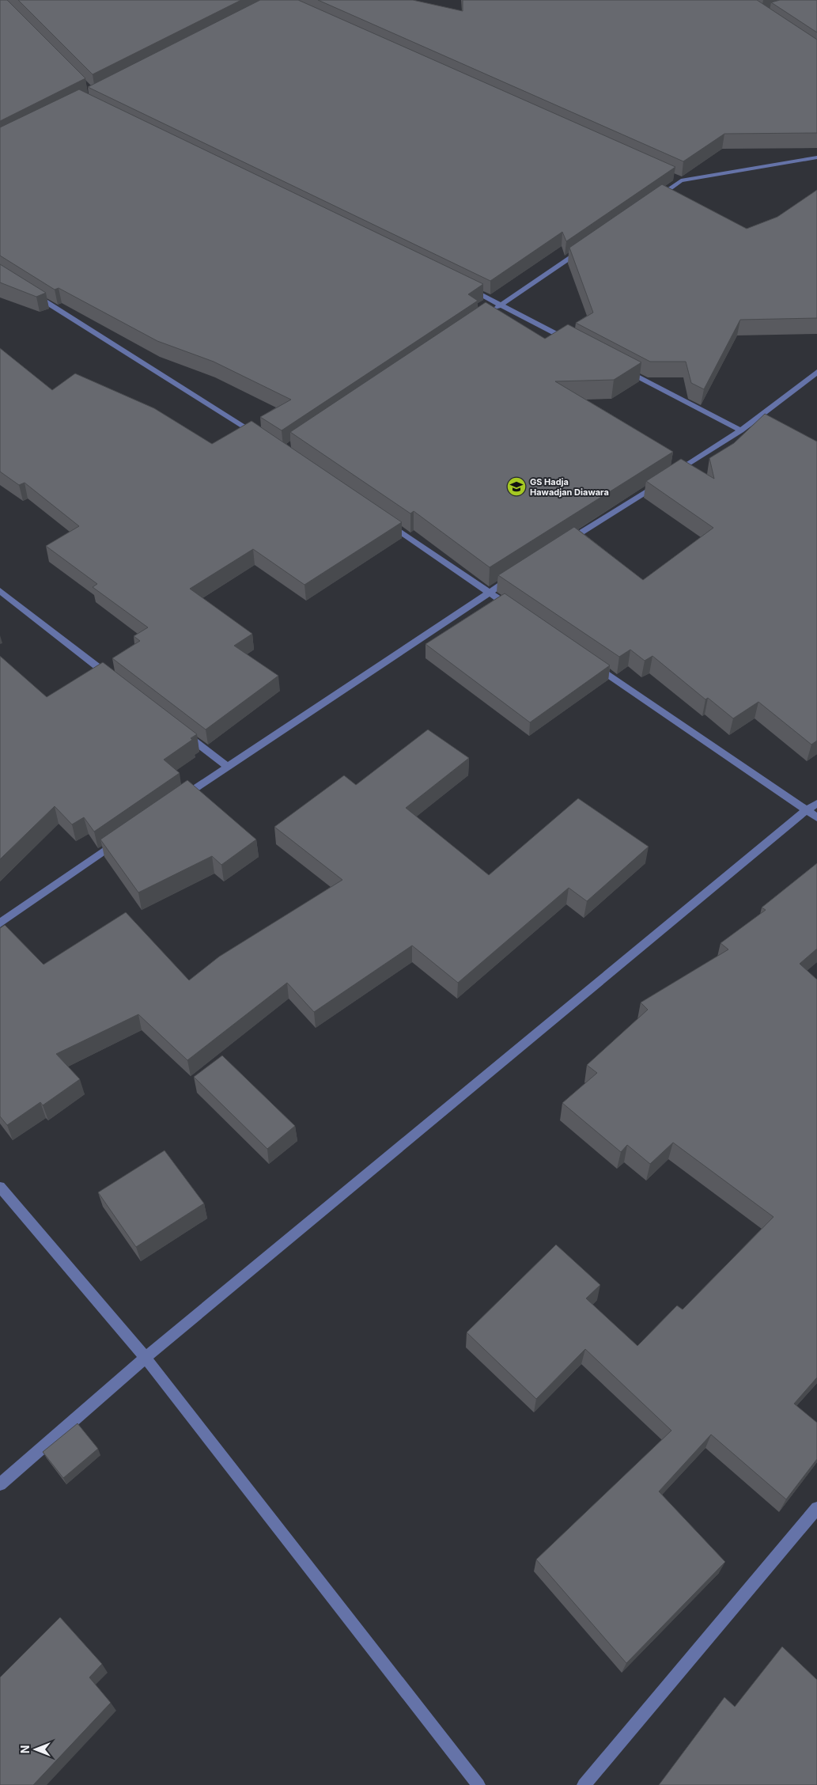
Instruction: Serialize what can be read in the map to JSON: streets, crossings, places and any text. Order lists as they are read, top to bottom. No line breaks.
{"places":{"school or university":["GS Hadja Hawadjan Diawara"]},"north":"left"}
